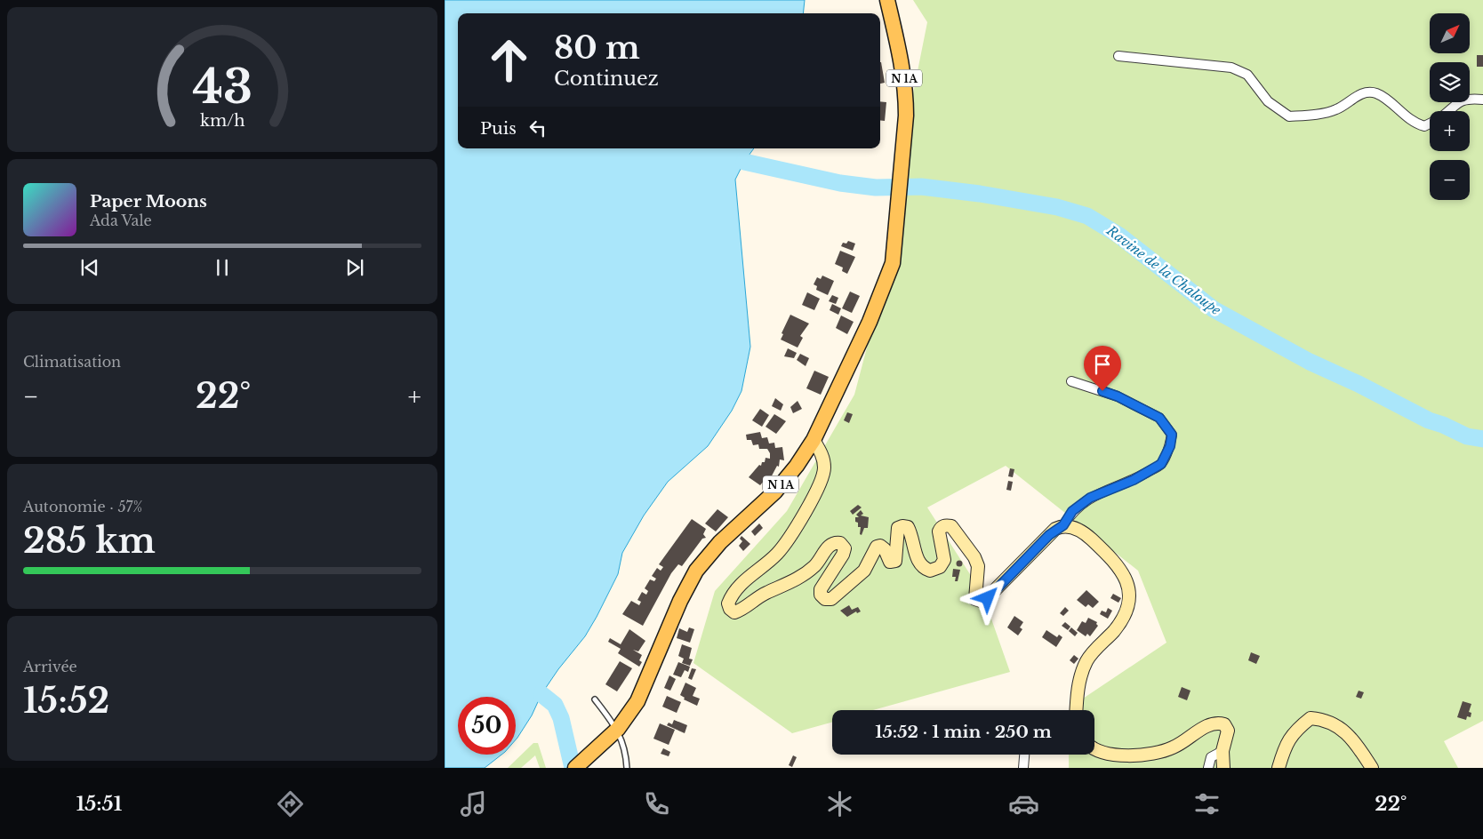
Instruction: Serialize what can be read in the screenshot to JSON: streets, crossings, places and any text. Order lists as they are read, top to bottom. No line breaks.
{"streets":{"main road":["N 1A"]},"water":["Ravine de la Chaloupe"],"north":"top right","page":{"map_buttons":["+","−"],"turn":["80 m","Continuez"],"then":"Puis","song":["Paper Moons","Ada Vale"],"tile":["Climatisation",["Autonomie · 57%","285 km"],["Arrivée","15:52"]],"heat":["−","22°","+"],"limit":"50","trip":"15:52 · 1 min · 250 m","tabs":["15:51","22°"],"gauge":["43","km/h"]}}
